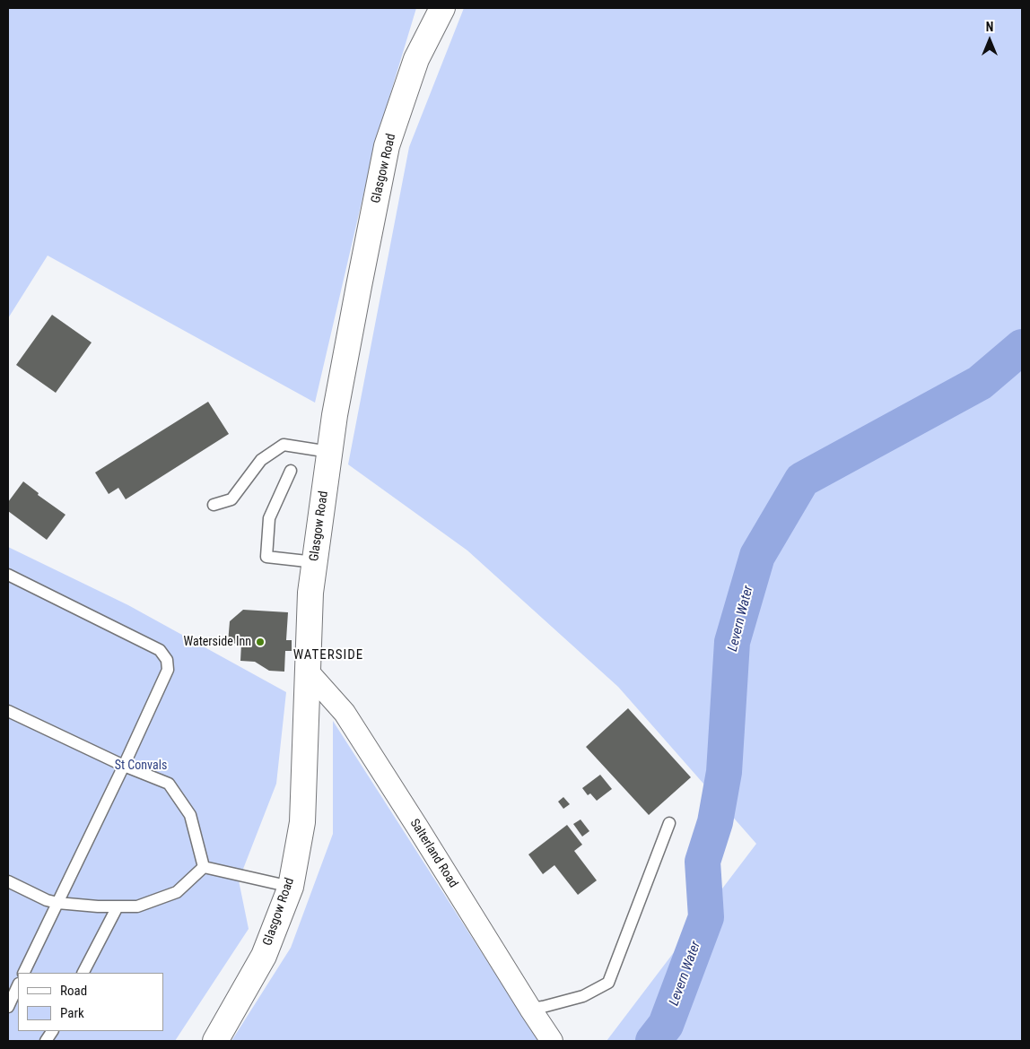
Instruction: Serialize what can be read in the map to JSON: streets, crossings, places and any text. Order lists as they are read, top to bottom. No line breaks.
{"streets":{"main road":["Glasgow Road"],"street":["Salterland Road"]},"crossings":[["Glasgow Road","Salterland Road"]],"districts":["WATERSIDE"],"water":["Levern Water"],"parks":["St Convals"],"places":["Waterside Inn"],"legend":["Road","Park"],"north":"top"}
